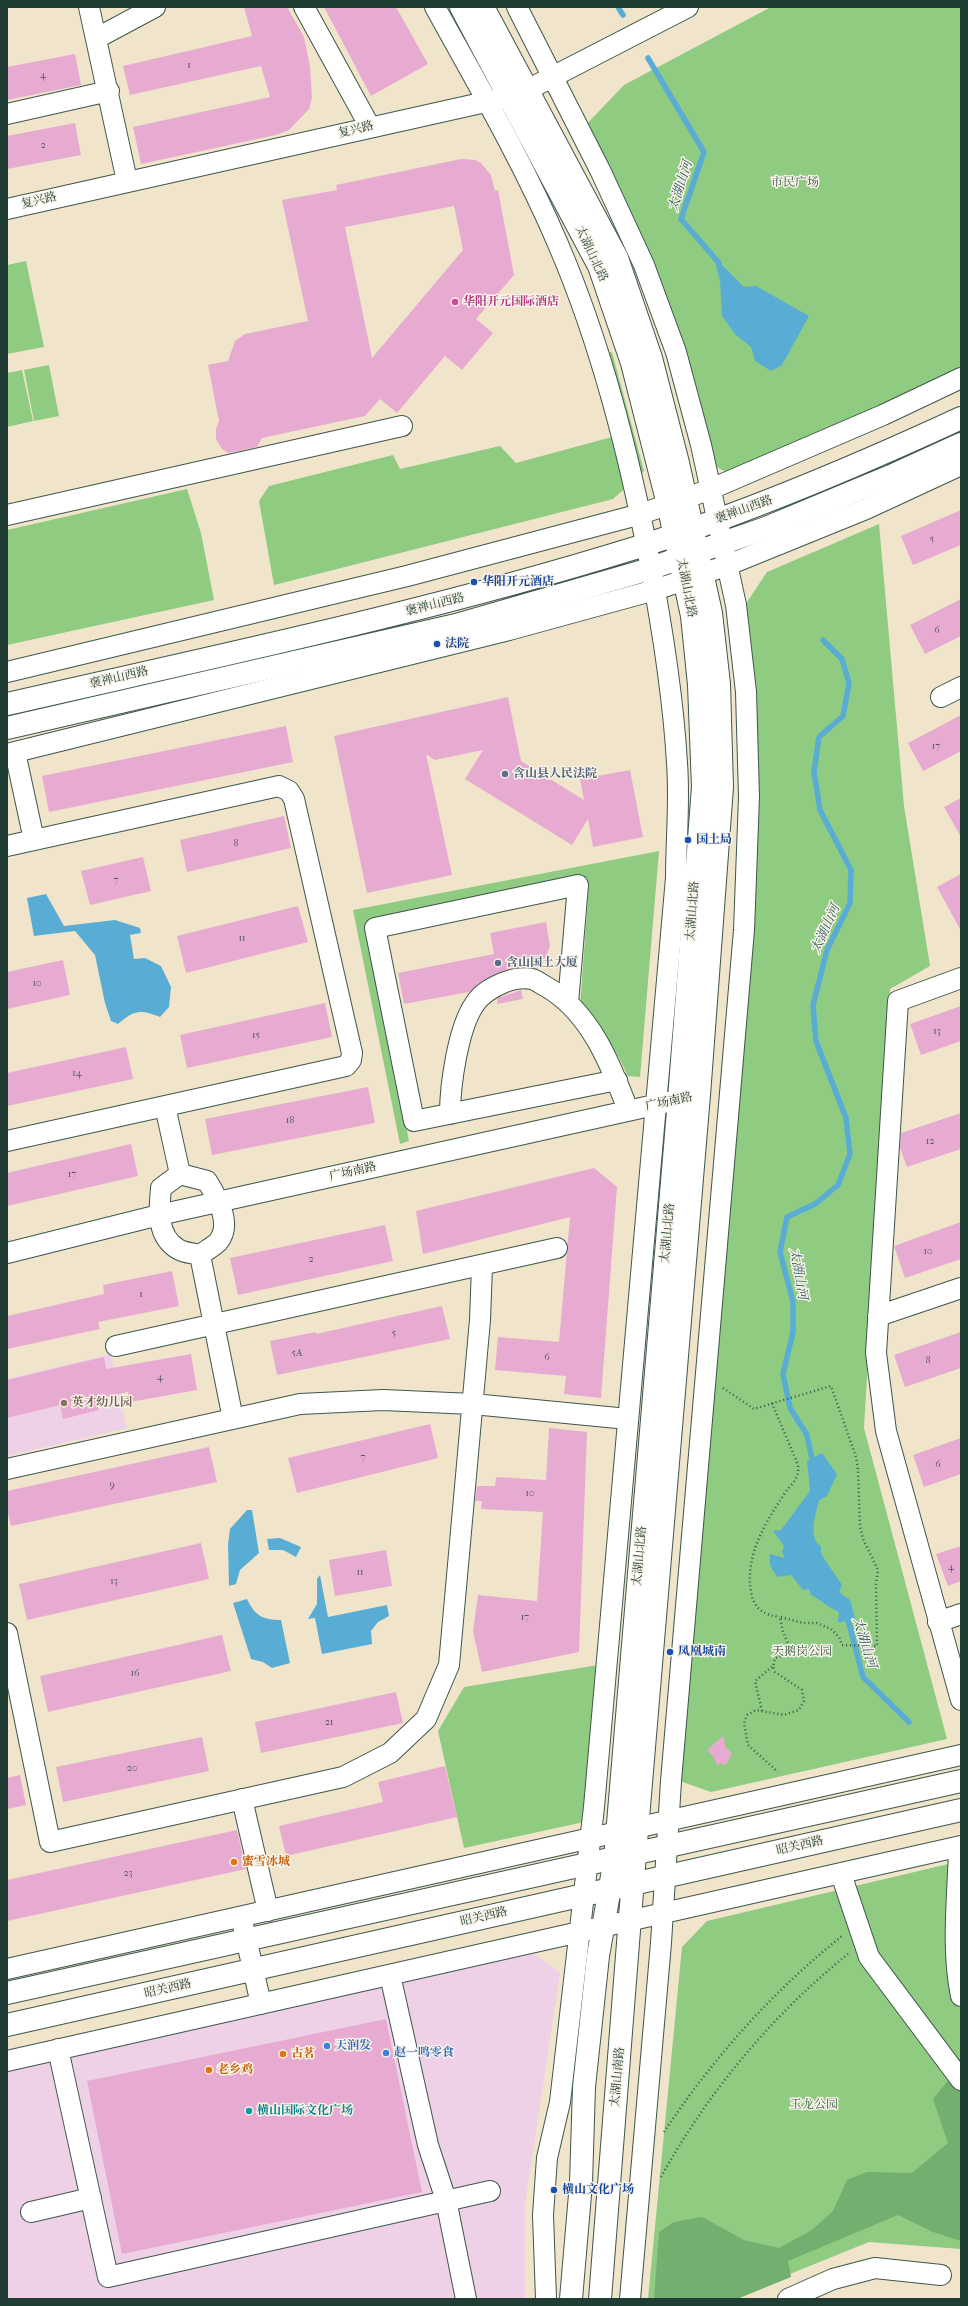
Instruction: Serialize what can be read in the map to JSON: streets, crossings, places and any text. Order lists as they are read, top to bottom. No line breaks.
{"streets":{"main road":["太湖山北路","褒禅山西路","昭关西路","太湖山南路"],"street":["复兴路","广场南路"]},"crossings":[["复兴路","太湖山北路"],["太湖山北路","褒禅山西路"],["太湖山北路","广场南路"],["太湖山北路","太湖山南路"],["昭关西路","太湖山南路"]],"water":["太湖山河"],"parks":["市民广场","天鹅岗公园","玉龙公园"],"places":["华阳开元国际酒店","华阳开元酒店","法院","含山县人民法院","国土局","含山国土大厦","英才幼儿园","凤凰城南","蜜雪冰城","天润发","赵一鸣零食","古茗","老乡鸡","横山国际文化广场","横山文化广场"],"house_numbers":["1","4","2","5","6","17","8","7","11","10","13","15","14","18","12","17","10","2","1","5","5A","6","8","4","7","6","9","10","4","11","13","17","16","21","20","23"]}
